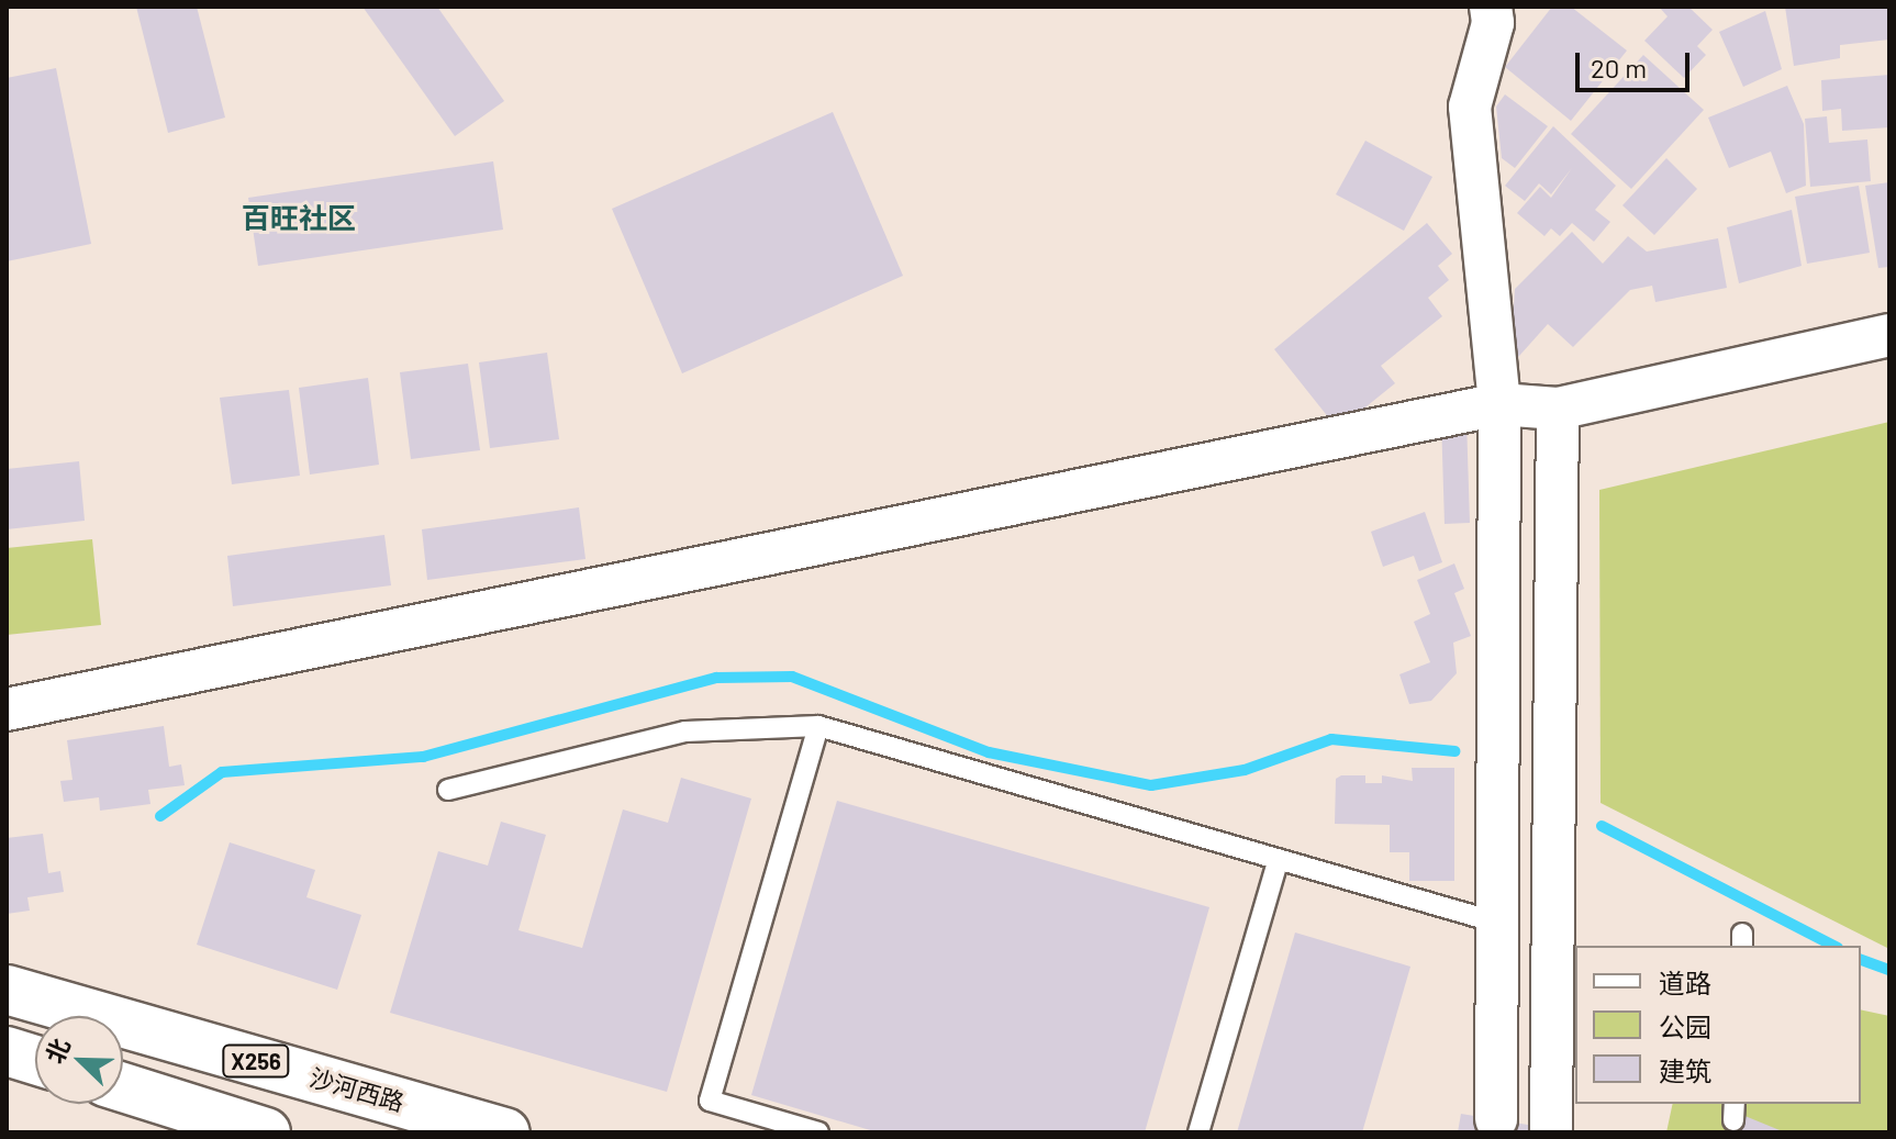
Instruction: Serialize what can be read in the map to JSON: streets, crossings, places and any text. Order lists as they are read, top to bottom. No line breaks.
{"streets":{"main road":["X256","沙河西路"]},"districts":["百旺社区"],"legend":["道路","公园","建筑"],"scale_bar":"20 m","north":"top left"}
